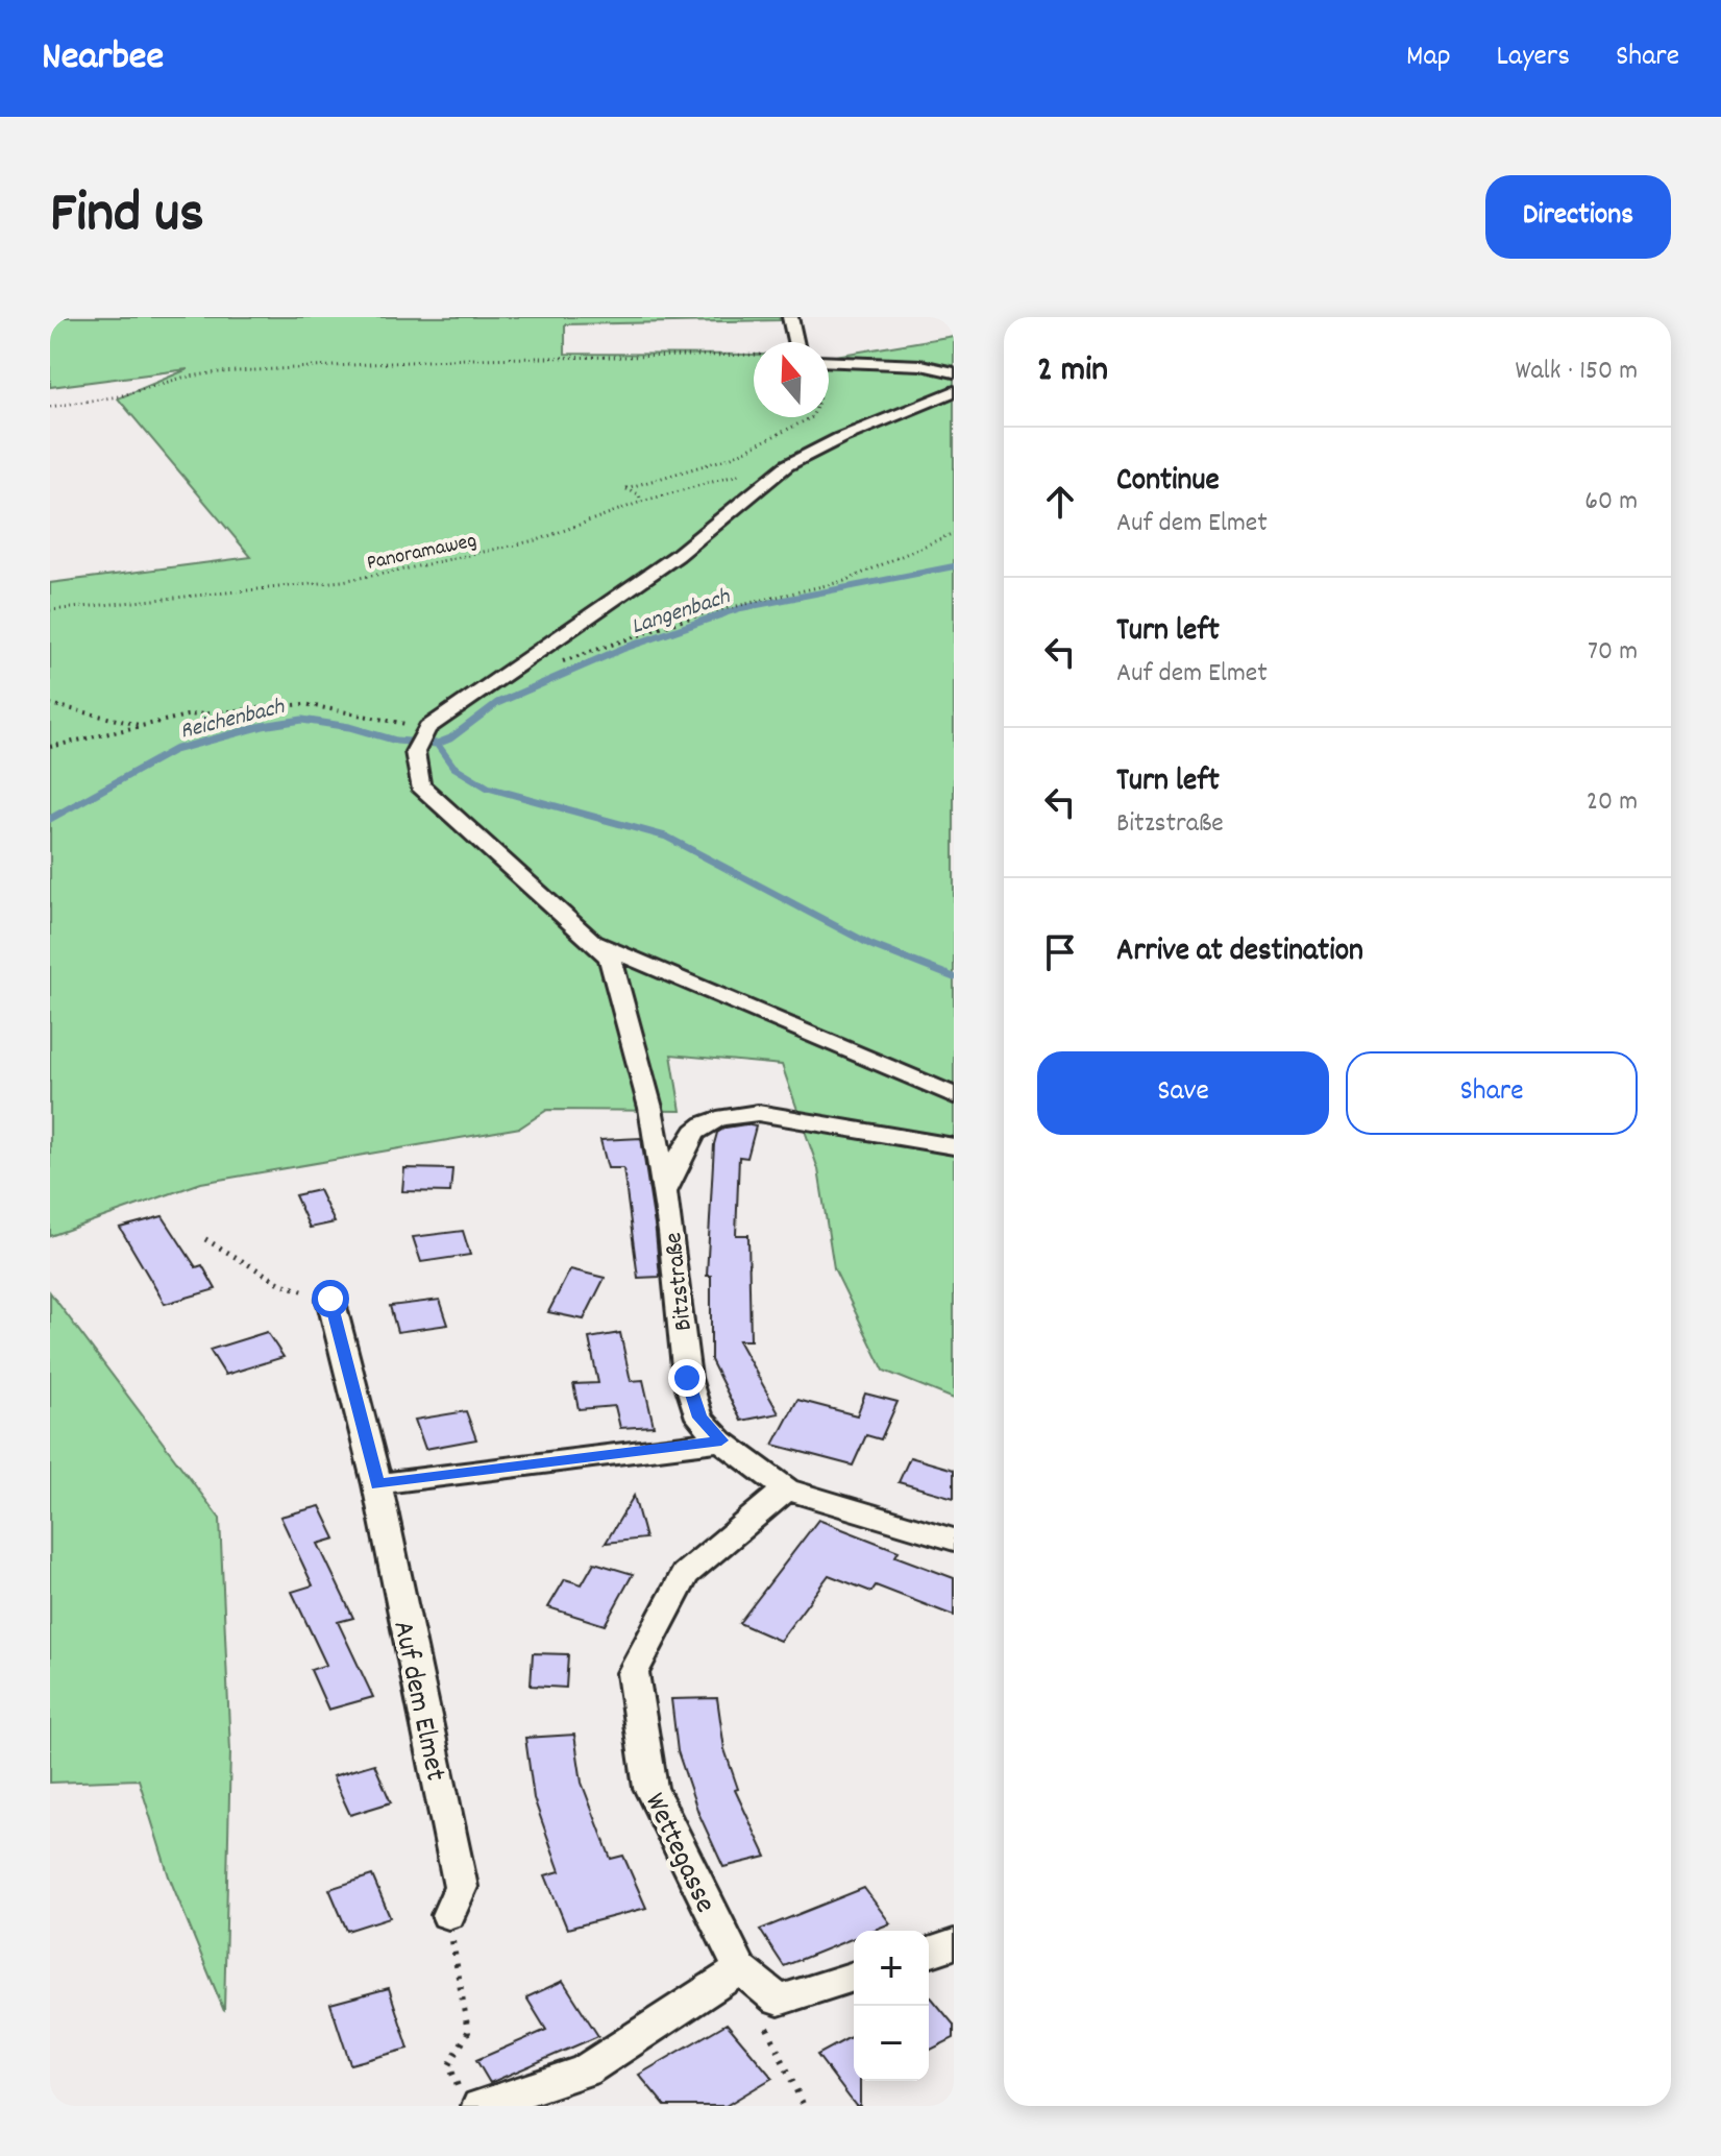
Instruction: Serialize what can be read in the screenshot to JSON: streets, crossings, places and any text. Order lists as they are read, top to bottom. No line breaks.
{"streets":{"street":["Bitzstraße","Auf dem Elmet","Wettegasse"],"path":["Panoramaweg"]},"crossings":[["Bitzstraße","Wettegasse"]],"water":["Langenbach","Reichenbach"],"north":"top","page":{"header":"Nearbee","nav":["Map","Layers","Share"],"title":"Find us","buttons":["Directions",["Save","Share"]],"heading":["2 min","Walk · 150 m"],"list":[["Continue","Auf dem Elmet","60 m"],["Turn left","Auf dem Elmet","70 m"],["Turn left","Bitzstraße","20 m"],"Arrive at destination"],"map_buttons":["+","−"]}}
